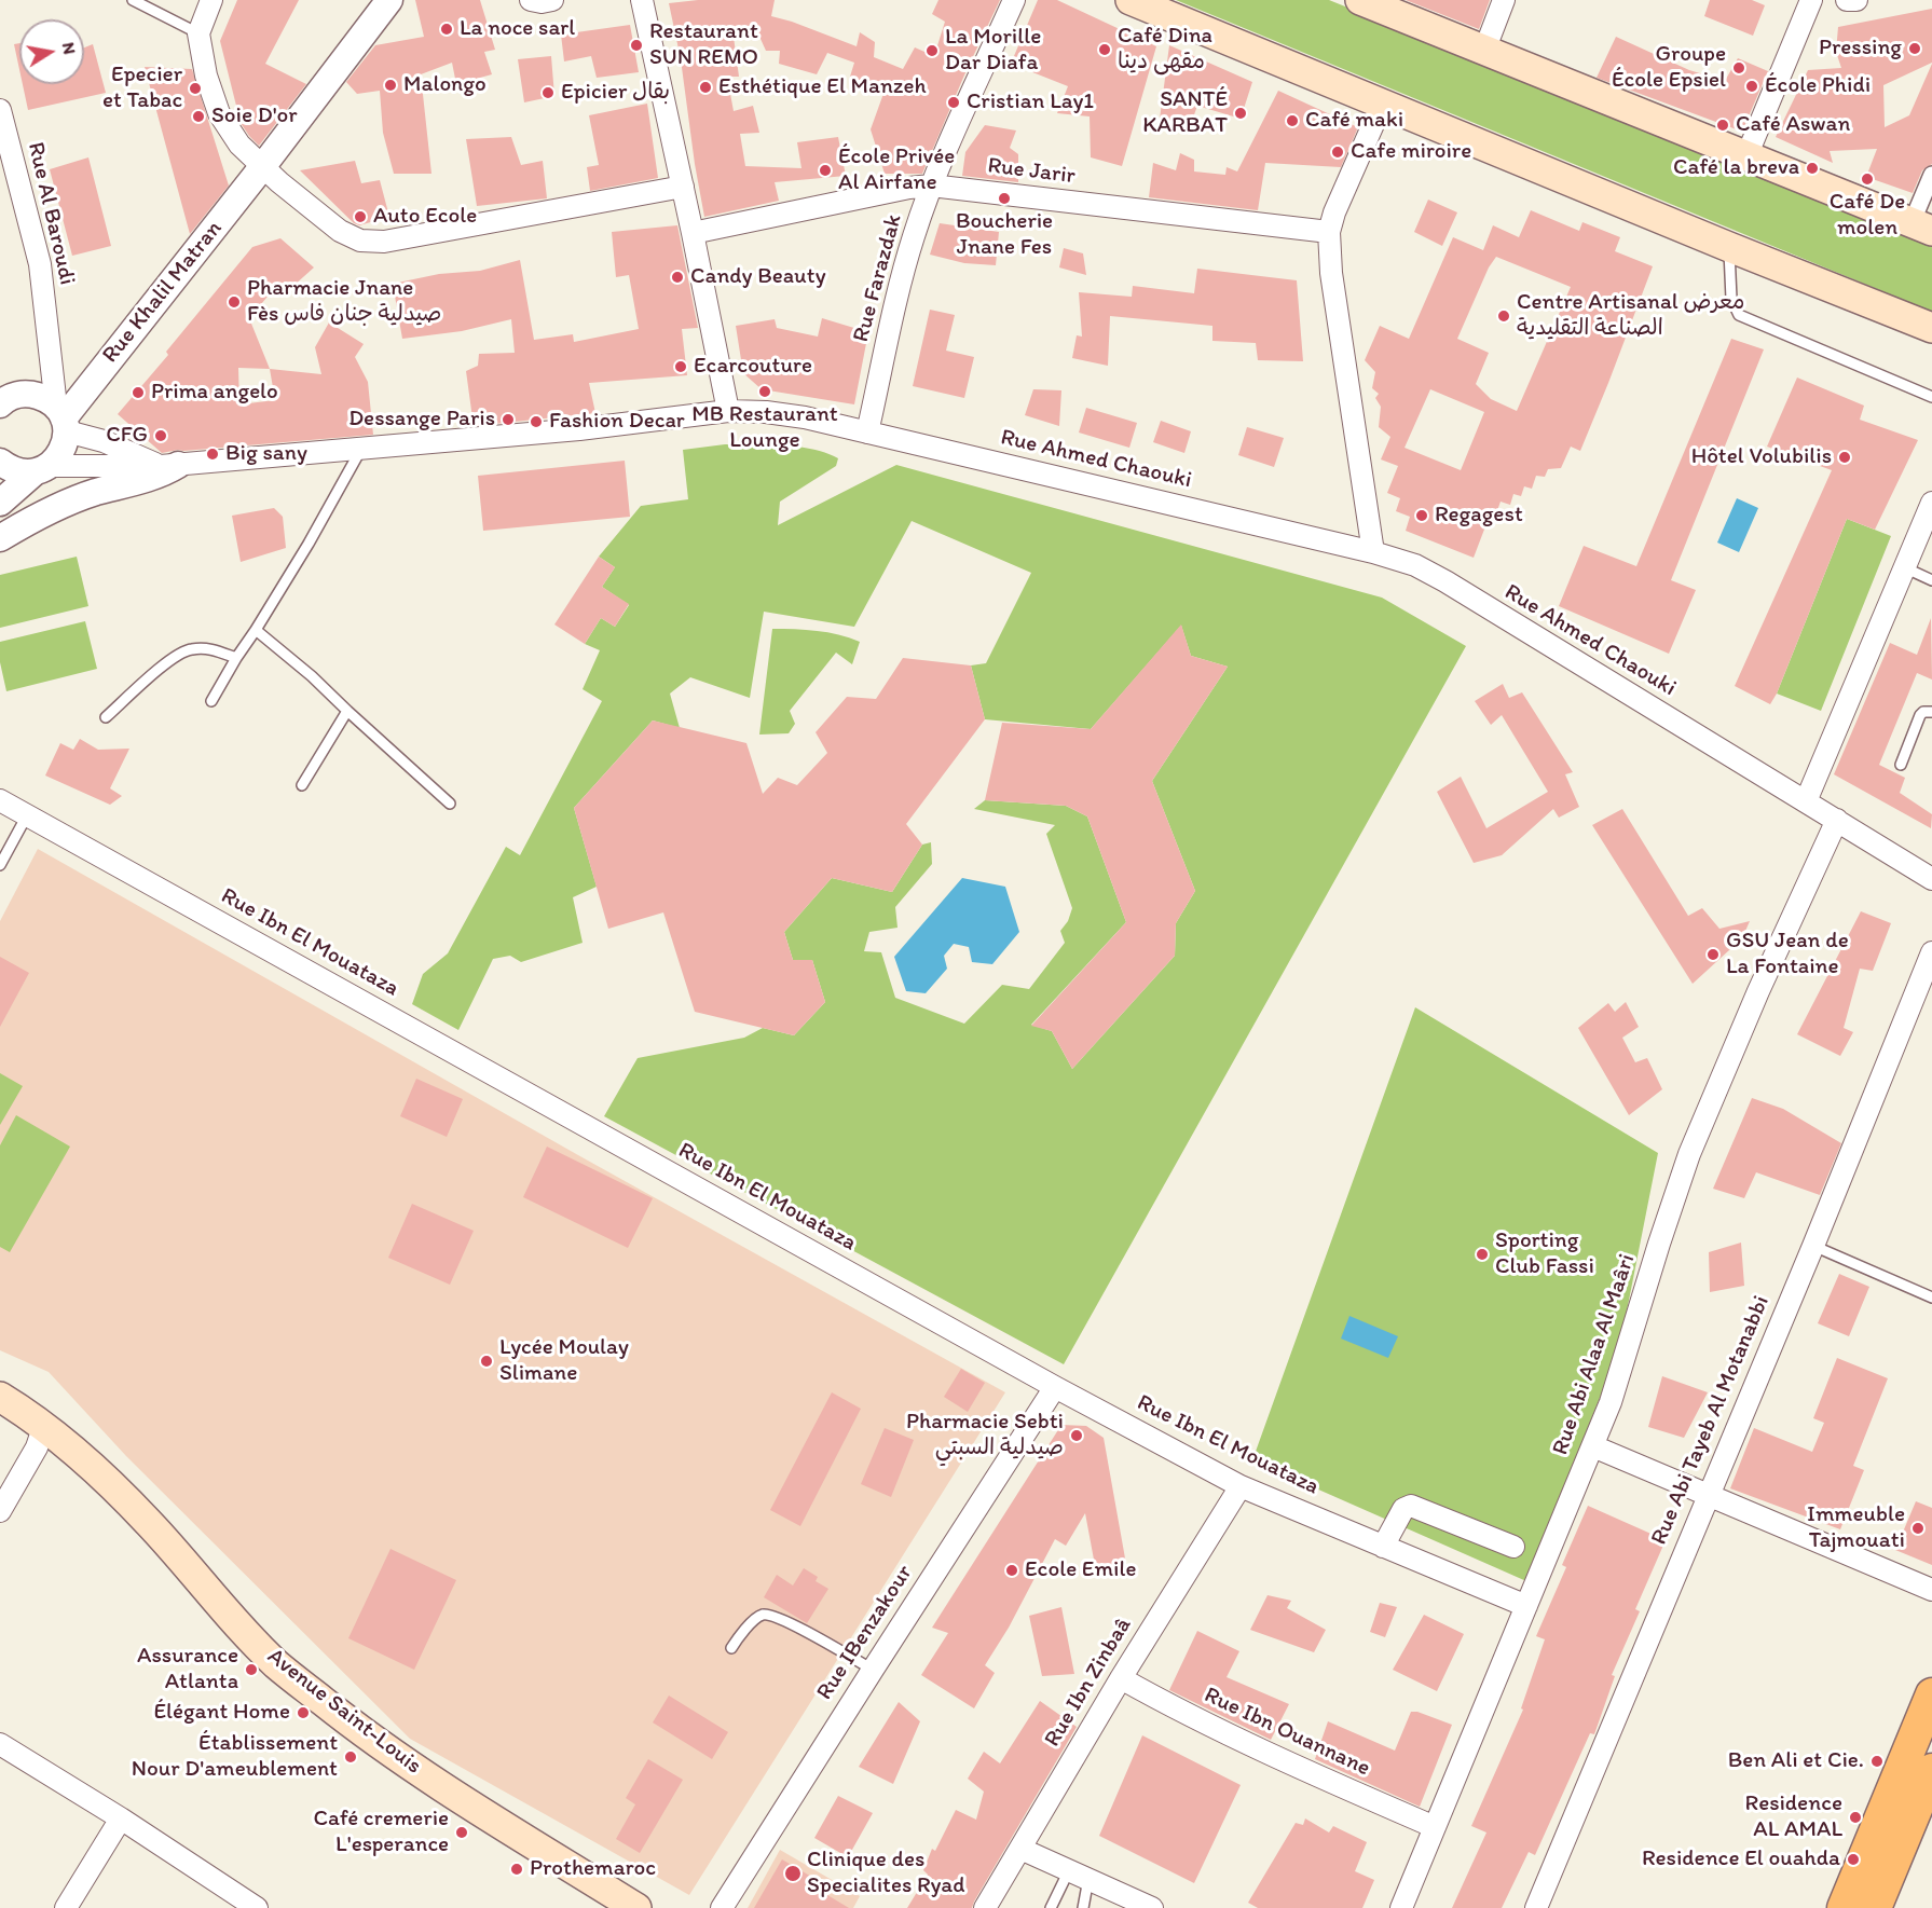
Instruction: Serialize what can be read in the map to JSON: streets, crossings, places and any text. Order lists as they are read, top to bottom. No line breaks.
{"streets":{"main road":["Avenue Saint-Louis"],"street":["Rue Jarir","Rue Al Baroudi","Rue Farazdak","Rue Khalil Matran","Rue Ahmed Chaouki","Rue Ibn El Mouataza","Rue Abi Alaa Al Maâri","Rue Abi Tayeb Al Motanabbi","Rue IBenzakour","Rue Ibn Zinbaâ","Rue Ibn Ouannane"]},"crossings":[["Rue Jarir","Rue Farazdak"],["Rue Al Baroudi","Rue Khalil Matran"],["Rue Al Baroudi","Rue Ahmed Chaouki"],["Rue Farazdak","Rue Ahmed Chaouki"],["Rue Khalil Matran","Rue Ahmed Chaouki"],["Rue Ahmed Chaouki","Rue Abi Alaa Al Maâri"],["Rue Ibn El Mouataza","Rue Abi Alaa Al Maâri"],["Rue Ibn El Mouataza","Rue IBenzakour"],["Rue Ibn El Mouataza","Rue Ibn Zinbaâ"],["Rue Abi Alaa Al Maâri","Rue Ibn Ouannane"],["Rue Ibn Zinbaâ","Rue Ibn Ouannane"]],"places":["La noce sarl","Restaurant SUN REMO","Pressing","Café Dina مقهى دينا","La Morille Dar Diafa","Groupe École Epsiel","Malongo","École Phidi","Esthétique El Manzeh","Epecier et Tabac","Epicier بقال","Cristian Lay1","SANTÉ KARBAT","Soie D'or","Café maki","Café Aswan","Cafe miroire","Café la breva","École Privée Al Airfane","Café De molen","Boucherie Jnane Fes","Auto Ecole","Candy Beauty","Pharmacie Jnane Fès صيدلية جنان فاس","Centre Artisanal معرض الصناعة التقليدية","Ecarcouture","MB Restaurant Lounge","Prima angelo","Dessange Paris","Fashion Decar","CFG","Big sany","Hôtel Volubilis","Regagest","GSU Jean de La Fontaine","Sporting Club Fassi","Lycée Moulay Slimane","Pharmacie Sebti صيدلية السبتي","Immeuble Tajmouati","Ecole Emile","Assurance Atlanta","Élégant Home","Établissement Nour D'ameublement","Ben Ali et Cie.","Residence AL AMAL","Café cremerie L'esperance","Residence El ouahda","Prothemaroc","Clinique des Specialites Ryad"],"north":"right"}
